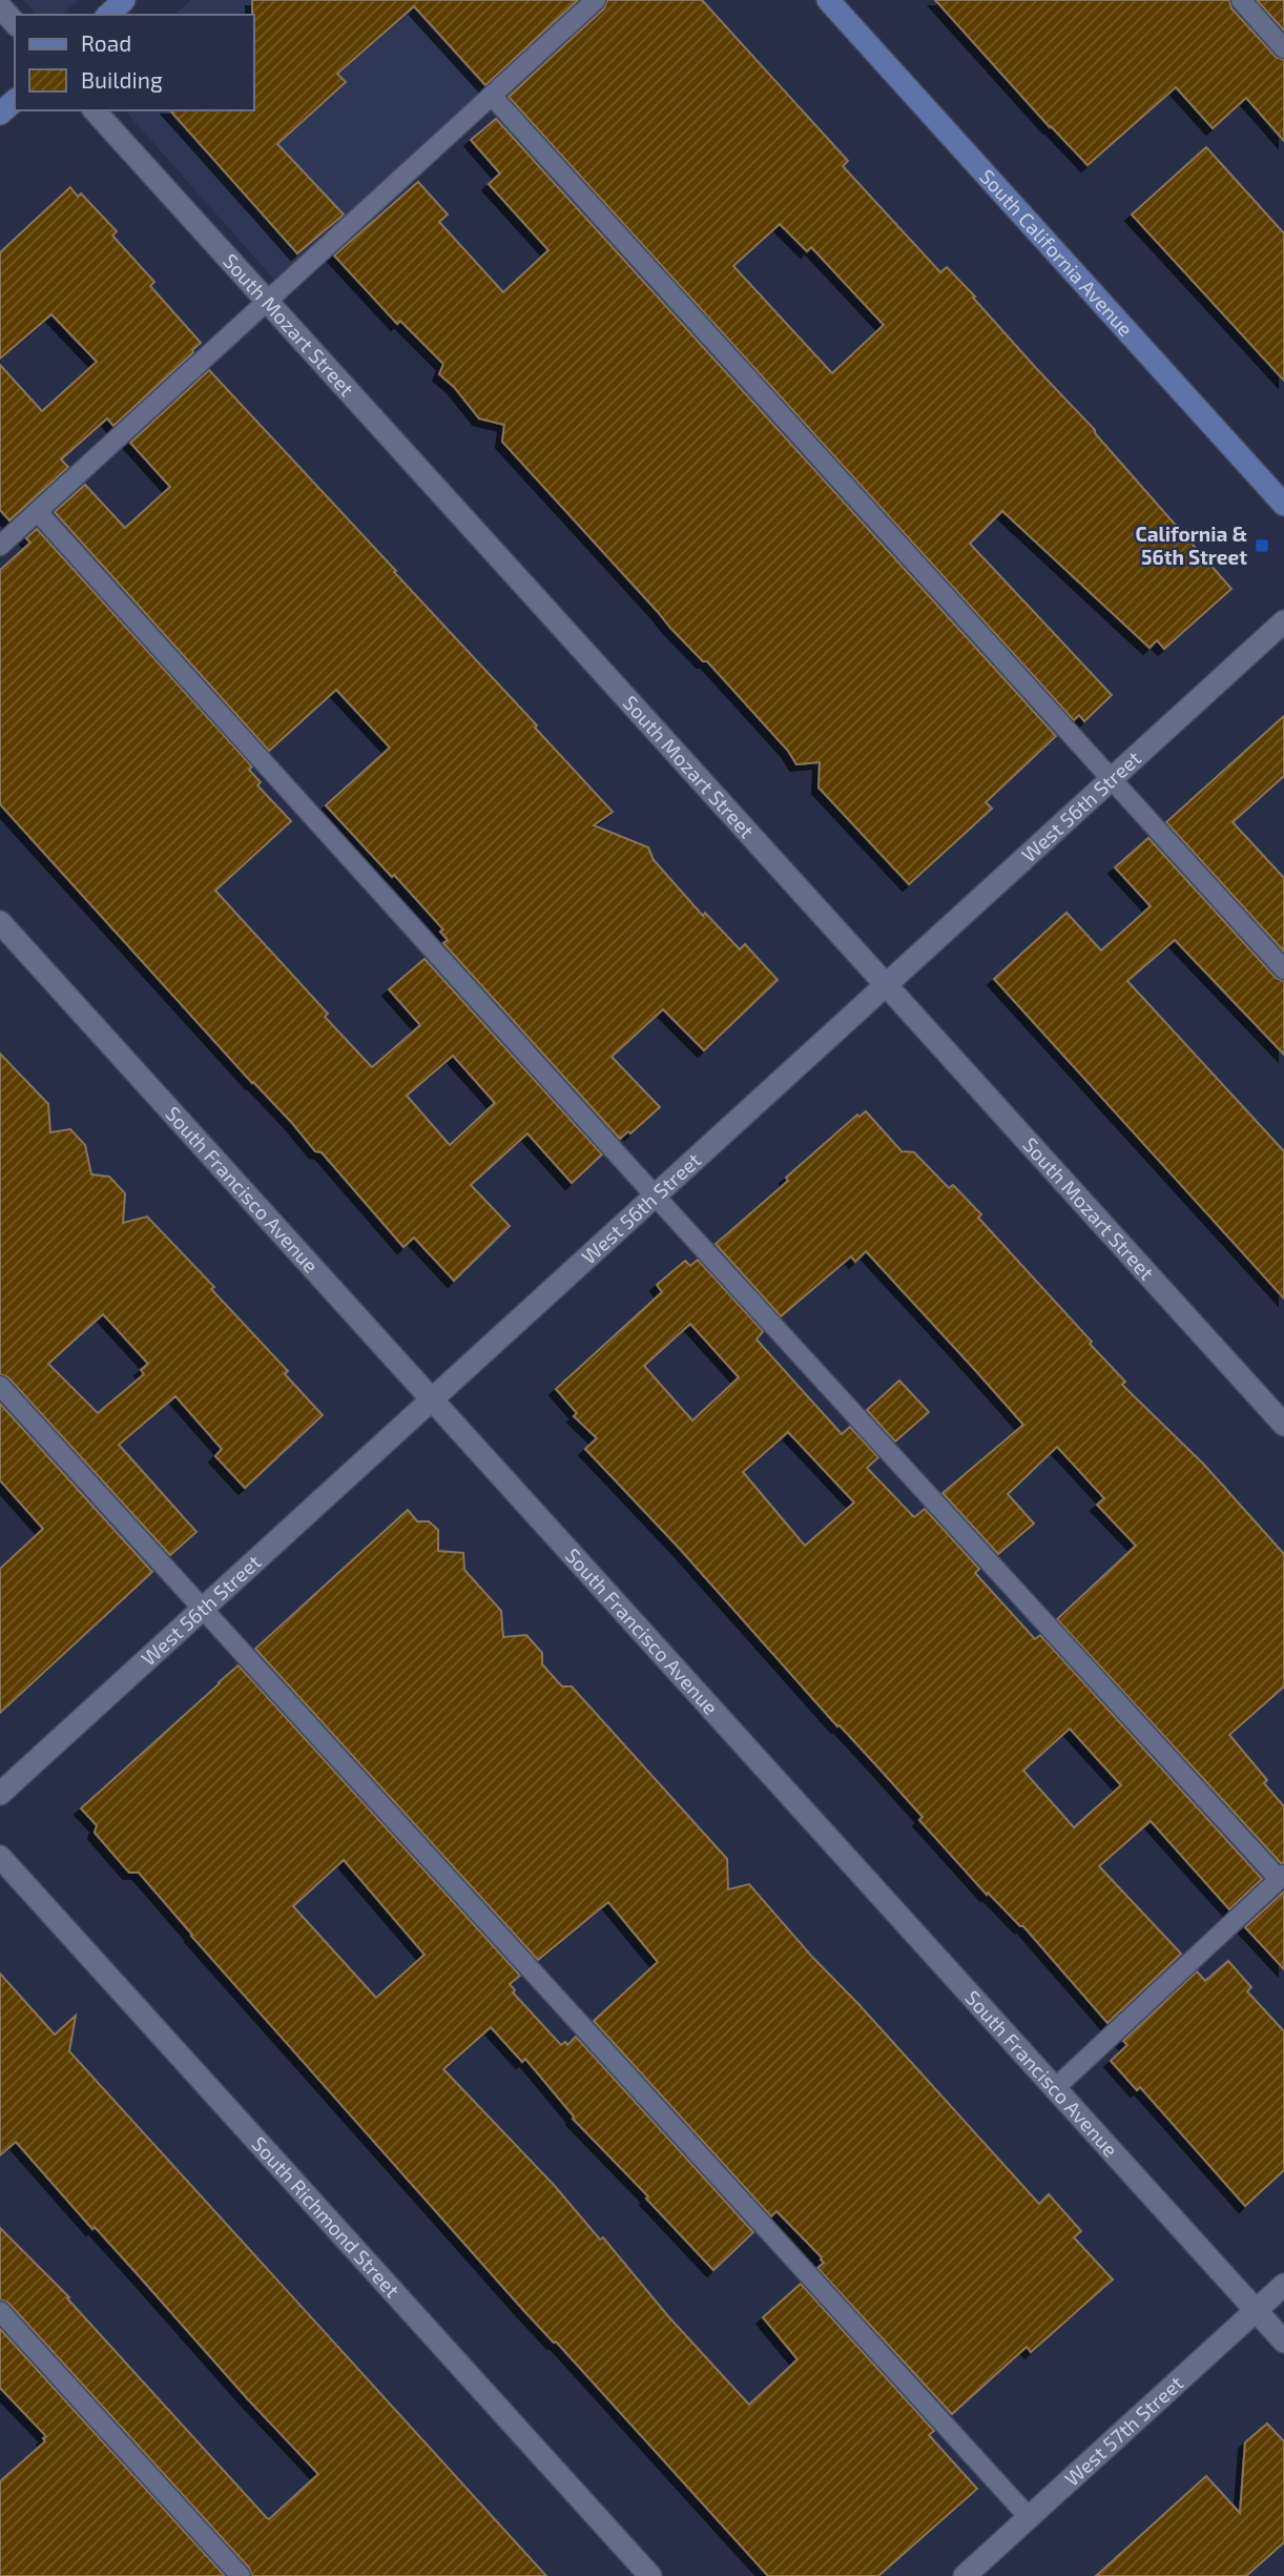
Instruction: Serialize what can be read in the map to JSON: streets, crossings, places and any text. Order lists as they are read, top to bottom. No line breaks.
{"streets":{"street":["South California Avenue","South Mozart Street","West 56th Street","South Francisco Avenue","South Richmond Street","West 57th Street"]},"crossings":[["South Mozart Street","West 56th Street"],["West 56th Street","South Francisco Avenue"],["South Francisco Avenue","West 57th Street"]],"places":{"transit":["California & 56th Street"]},"legend":["Road","Building"]}
